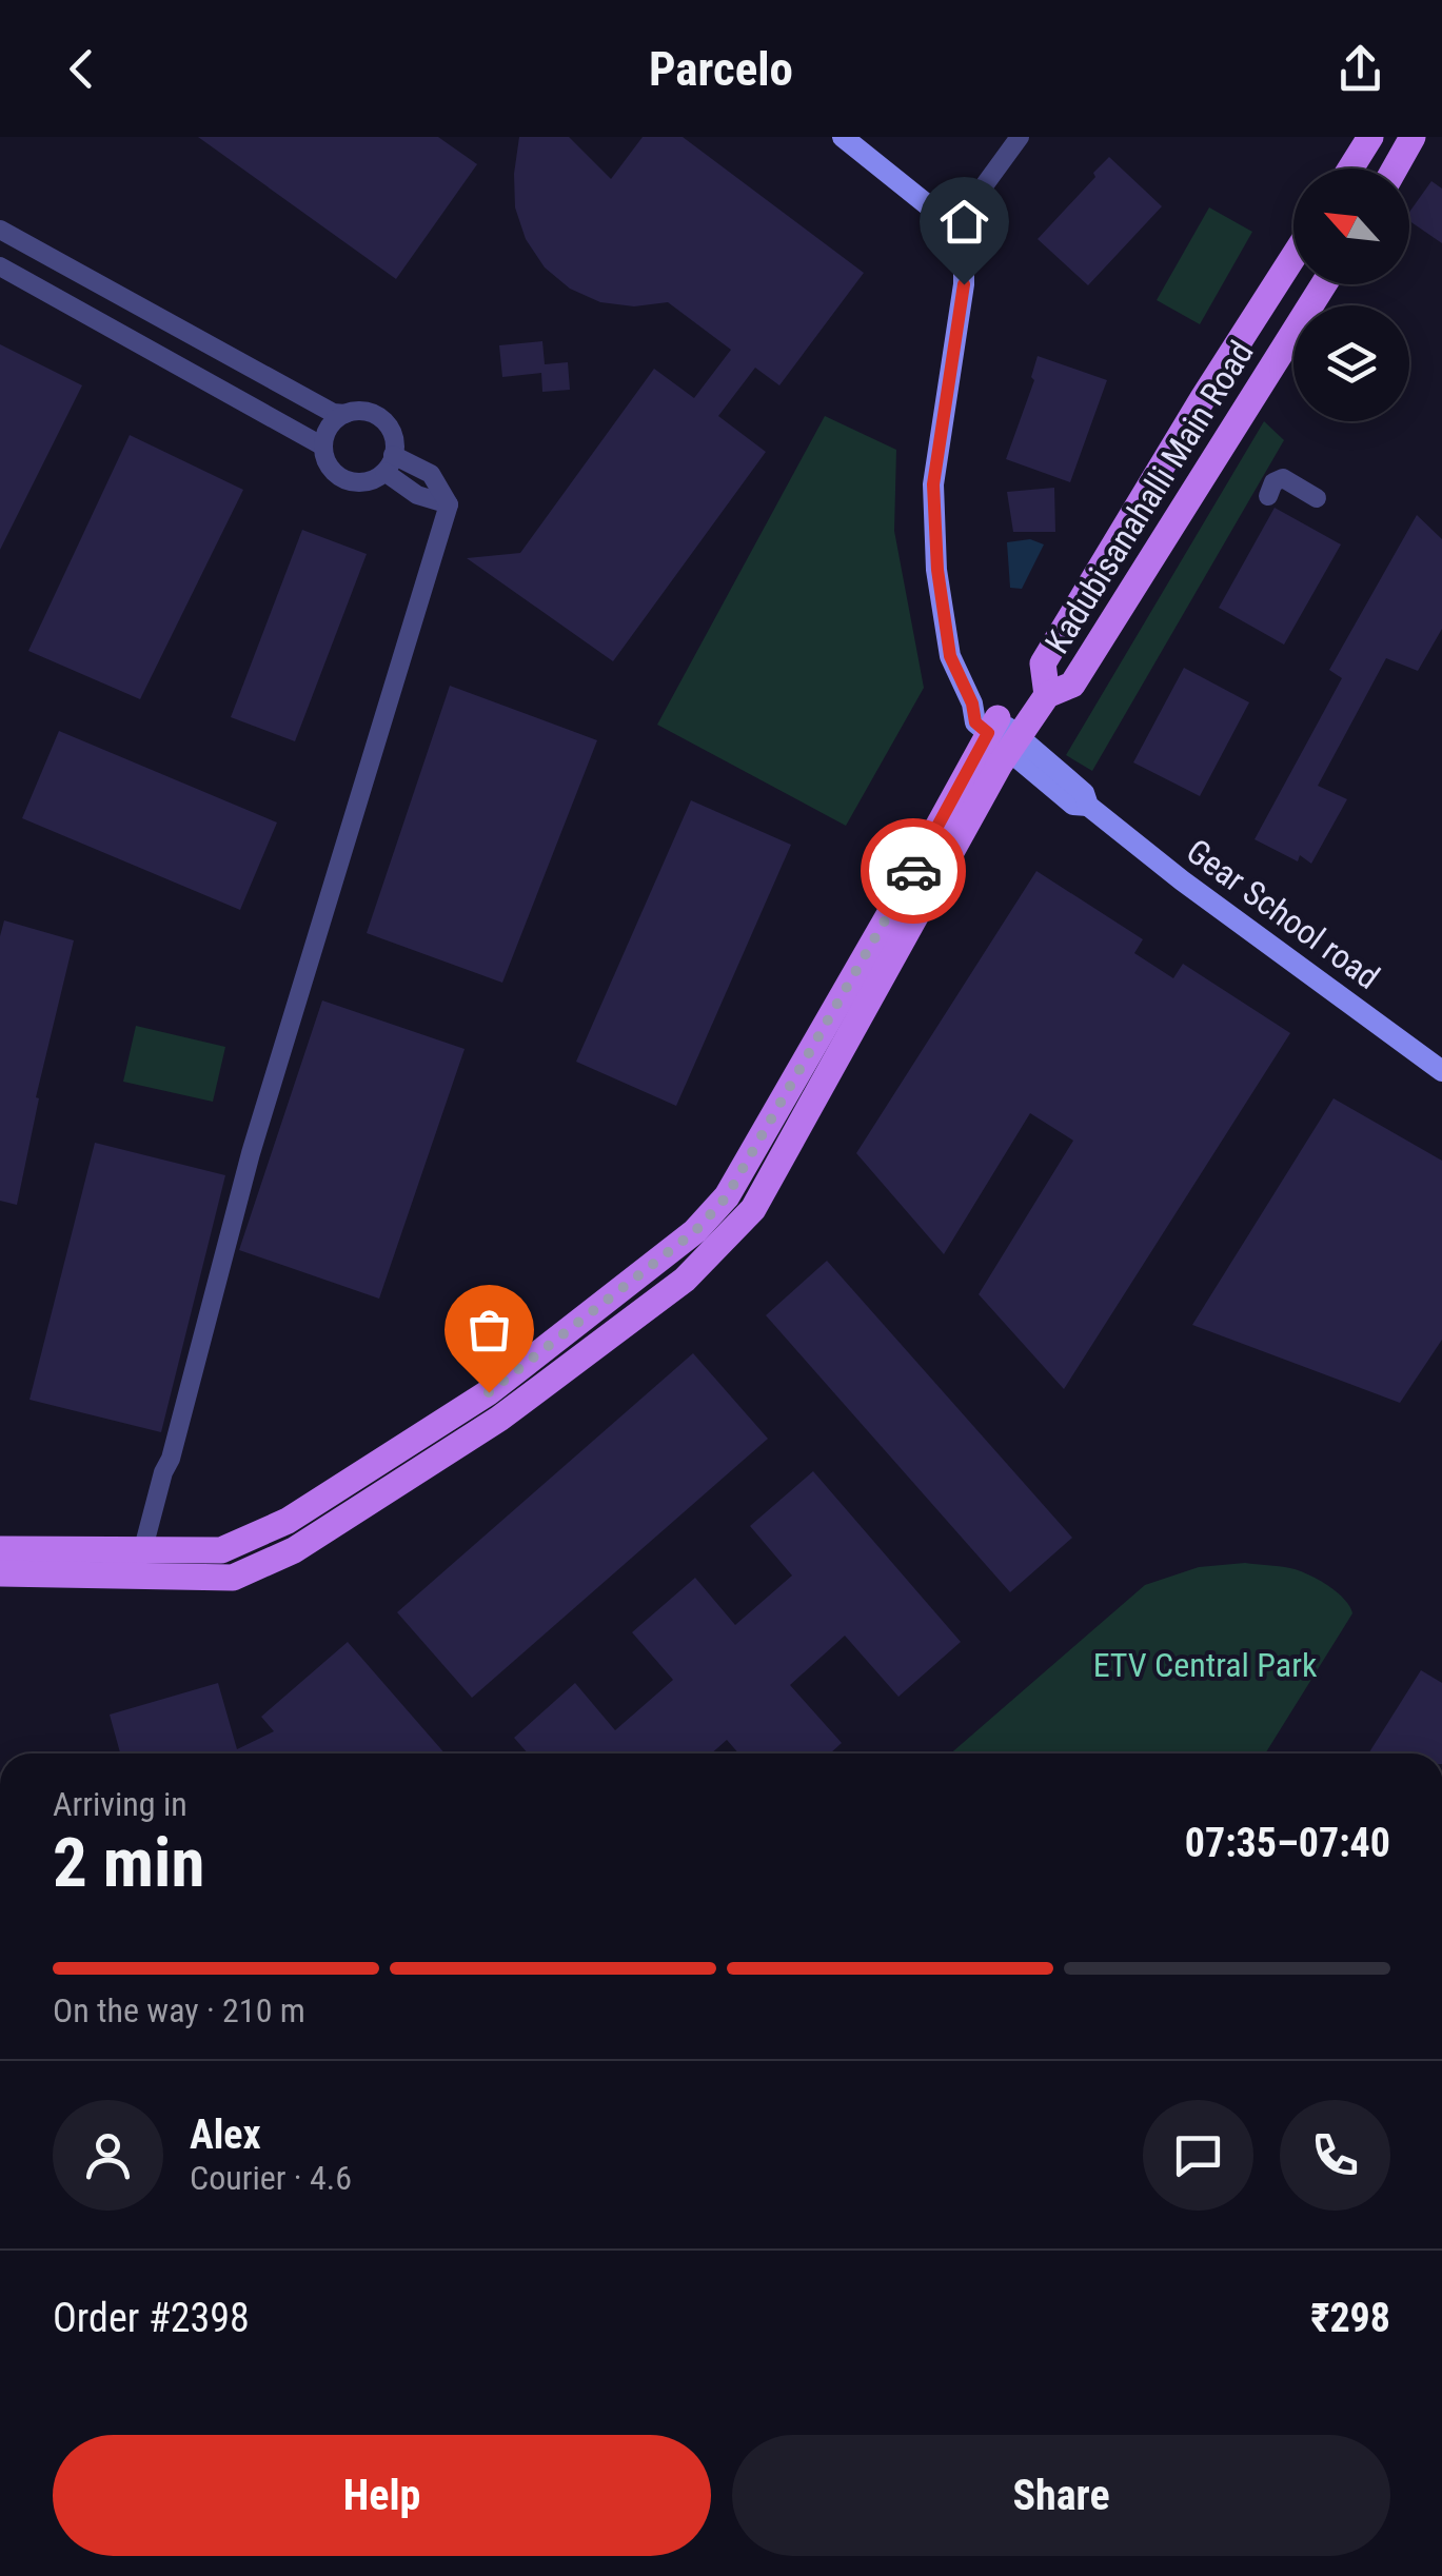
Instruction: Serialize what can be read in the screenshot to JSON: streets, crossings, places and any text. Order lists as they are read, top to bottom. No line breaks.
{"streets":{"main road":["Kadubisanahalli Main Road","Gear School road"]},"crossings":[["Kadubisanahalli Main Road","Gear School road"]],"parks":["ETV Central Park"],"north":"top left","page":{"header":"Parcelo","heading":["2 min","Arriving in","07:35–07:40"],"panel":["Alex","Courier · 4.6","Order #2398","₹298"],"bar":"On the way · 210 m","buttons":["Help","Share"]}}
